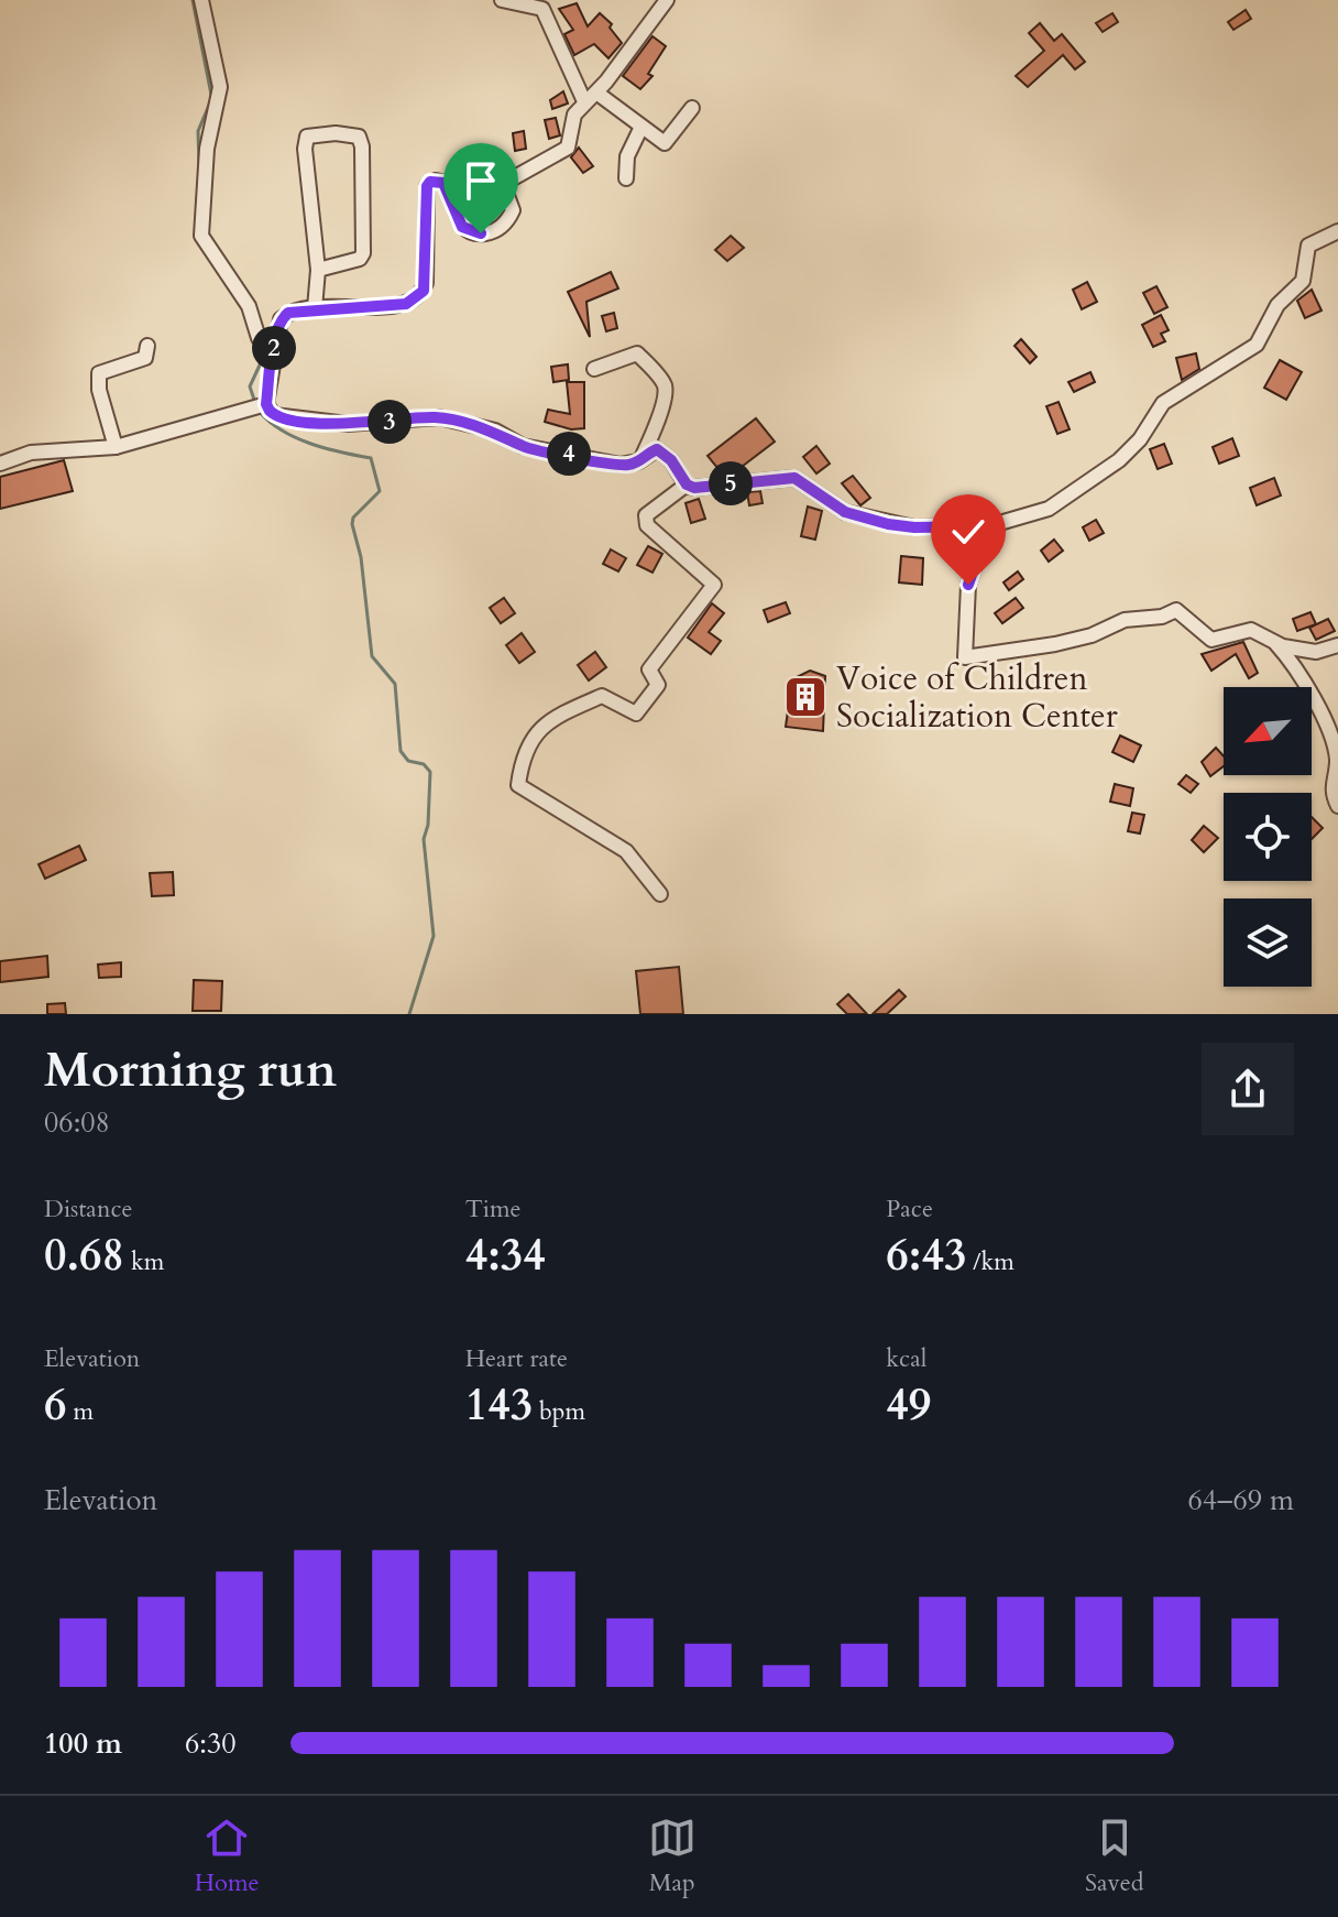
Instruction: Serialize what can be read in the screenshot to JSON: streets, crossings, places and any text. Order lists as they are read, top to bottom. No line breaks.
{"places":{"building":["Voice of Children Socialization Center"]},"north":"bottom left","page":{"pins":["2","3","4","5"],"heading":["Morning run","06:08"],"stats":[["Distance","0.68 km"],["Time","4:34"],["Pace","6:43 /km"],["Elevation","6 m"],["Heart rate","143 bpm"],["kcal","49"]],"chart":["Elevation","64–69 m"],"list":[{"name":"100 m","note":"6:30"}],"tabs":["Home","Map","Saved"]}}
